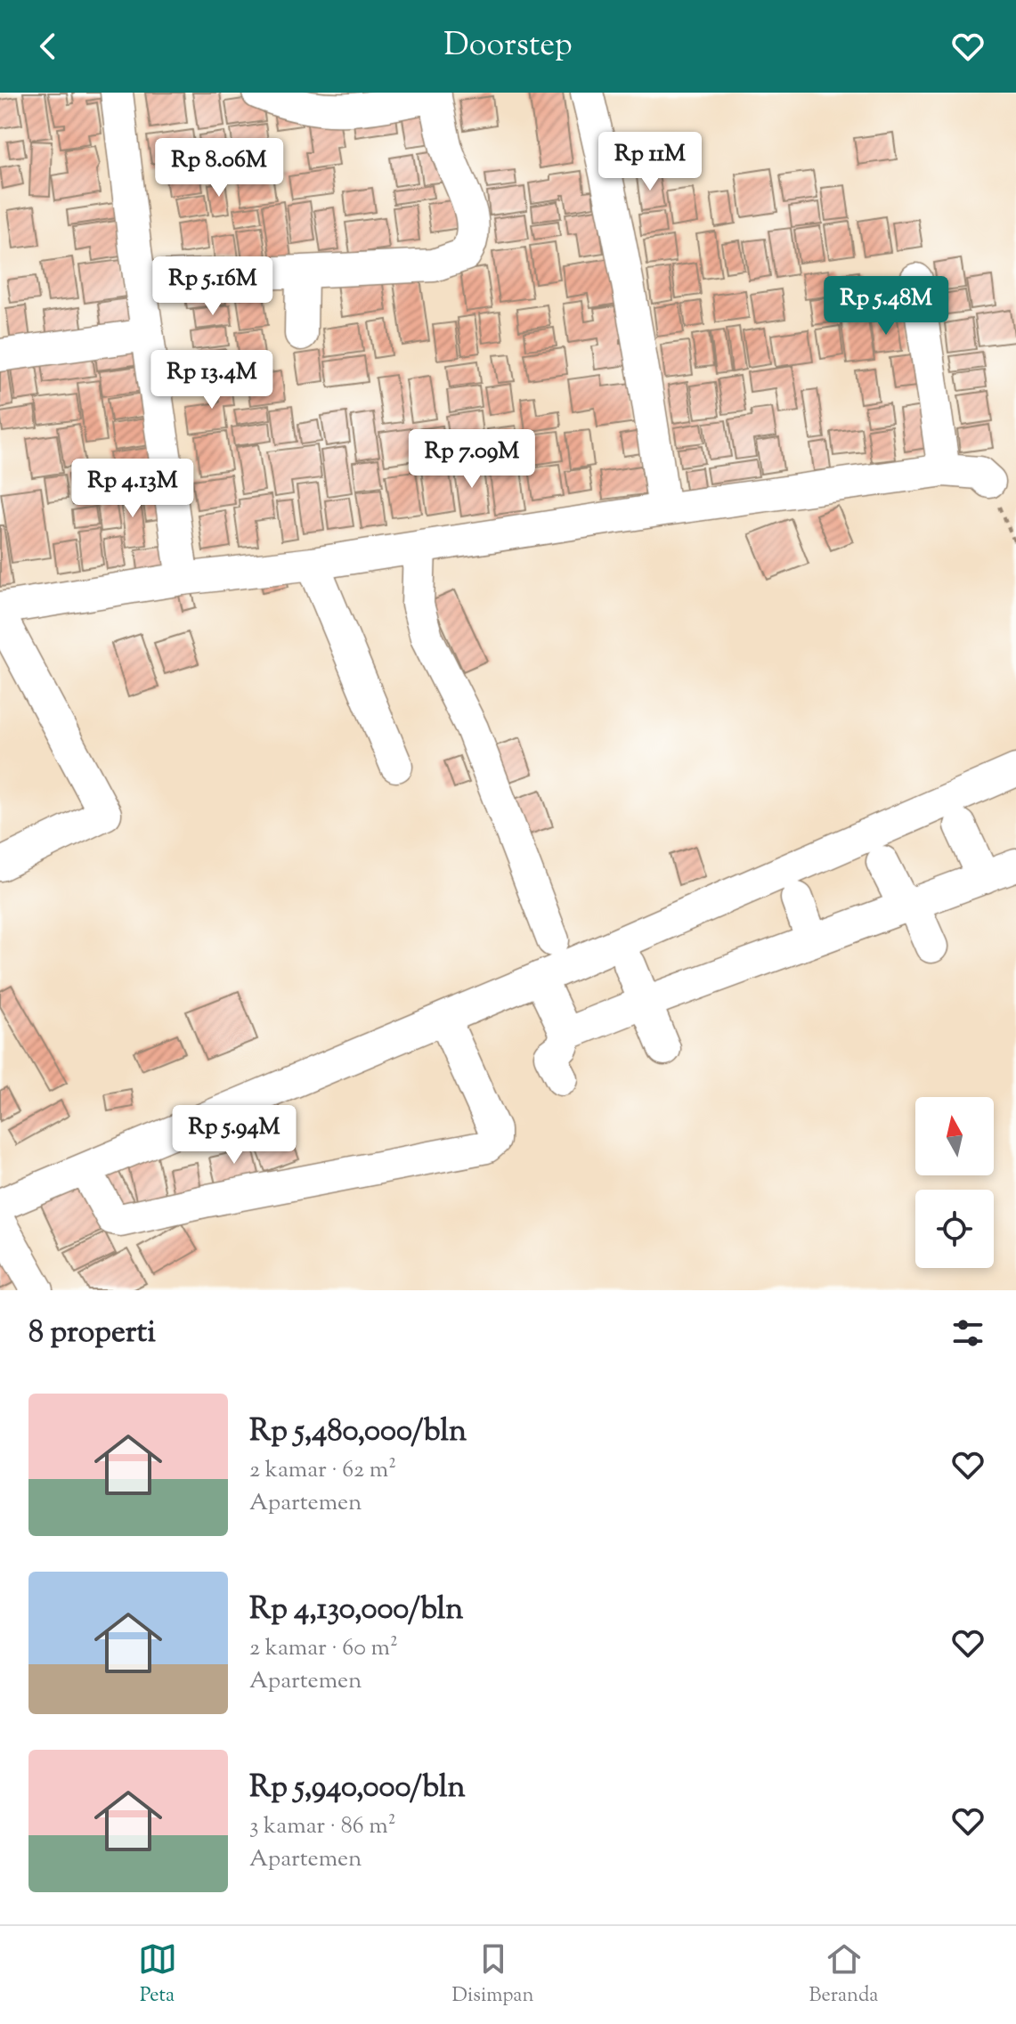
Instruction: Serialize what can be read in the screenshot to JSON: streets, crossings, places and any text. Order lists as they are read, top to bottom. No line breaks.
{"north":"top","page":{"header":"Doorstep","price":["Rp 11M","Rp 8.06M","Rp 5.16M","Rp 5.48M","Rp 13.4M","Rp 7.09M","Rp 4.13M","Rp 5.94M"],"heading":"8 properti","list":[{"name":"Rp 5,480,000/bln","note":"2 kamar · 62 m² · Apartemen"},{"name":"Rp 4,130,000/bln","note":"2 kamar · 60 m² · Apartemen"},{"name":"Rp 5,940,000/bln","note":"3 kamar · 86 m² · Apartemen"}],"tabs":["Peta","Disimpan","Beranda"]}}
